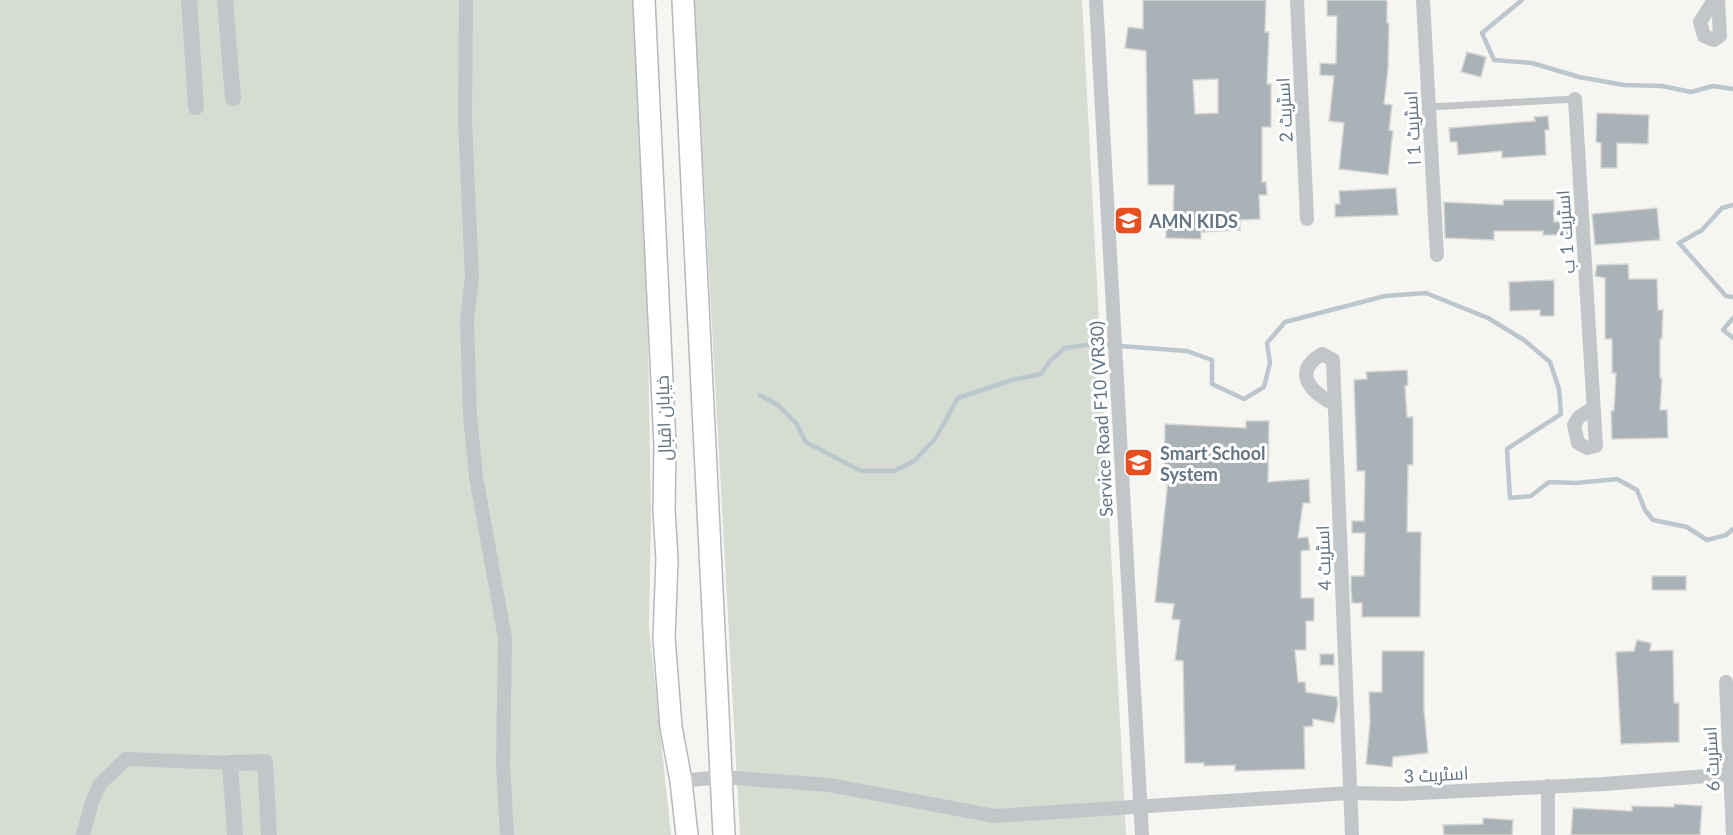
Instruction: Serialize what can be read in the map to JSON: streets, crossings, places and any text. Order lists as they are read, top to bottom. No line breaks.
{"streets":{"main road":["خیابان اقبال"],"street":["اسٹریٹ 2","اسٹریٹ 1 ا","اسٹریٹ 1 ب","Service Road F10 (VR30)","اسٹریٹ 4","اسٹریٹ 6","اسٹریٹ 3"]},"crossings":[["اسٹریٹ 1 ا","اسٹریٹ 1 ب"],["خیابان اقبال","اسٹریٹ 3"],["Service Road F10 (VR30)","اسٹریٹ 3"],["اسٹریٹ 4","اسٹریٹ 3"],["اسٹریٹ 6","اسٹریٹ 3"]],"places":{"school or university":["AMN KIDS","Smart School System"]}}
